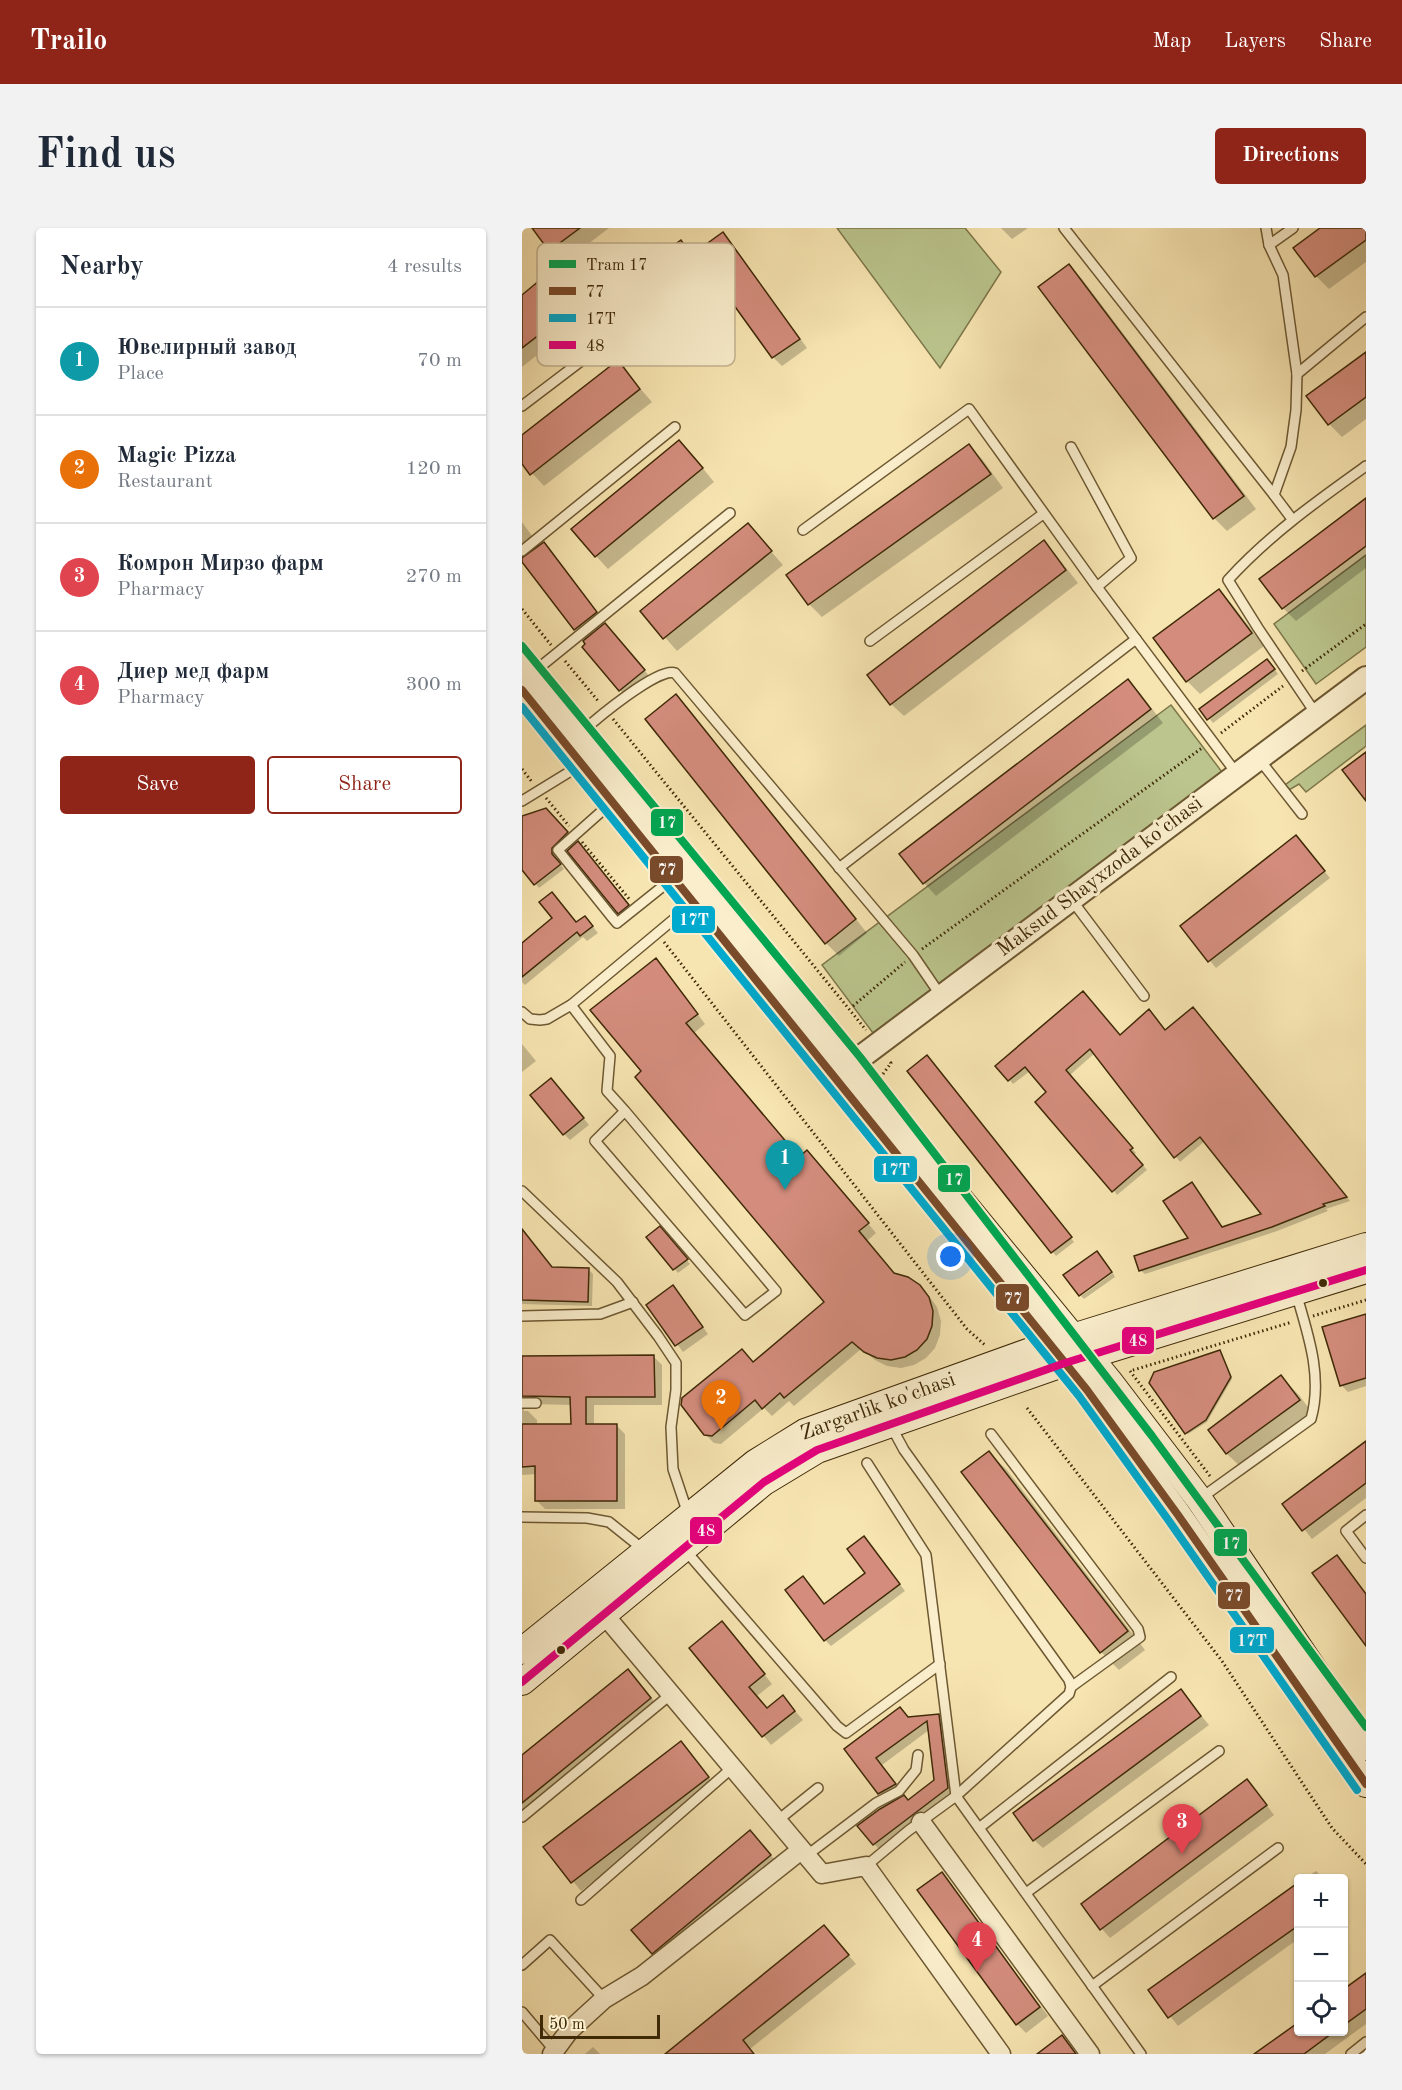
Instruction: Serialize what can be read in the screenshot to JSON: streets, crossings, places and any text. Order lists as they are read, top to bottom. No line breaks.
{"streets":{"main road":["Zargarlik ko'chasi"],"street":["Maksud Shayxzoda ko'chasi"]},"lines":["tram line 17","transit line 77","transit line 17T","transit line 48"],"legend":["Tram 17","77","17T","48"],"scale_bar":"50 m","page":{"header":"Trailo","nav":["Map","Layers","Share"],"buttons":["Directions",["Save","Share"]],"title":"Find us","heading":["Nearby","4 results"],"list":[{"mark":"1","name":"Ювелирный завод","note":"Place","value":"70 m"},{"mark":"2","name":"Magic Pizza","note":"Restaurant","value":"120 m"},{"mark":"3","name":"Комрон Мирзо фарм","note":"Pharmacy","value":"270 m"},{"mark":"4","name":"Диер мед фарм","note":"Pharmacy","value":"300 m"}],"pins":["1","2","3","4"],"map_buttons":["+","−"],"scale":"50 m"}}
